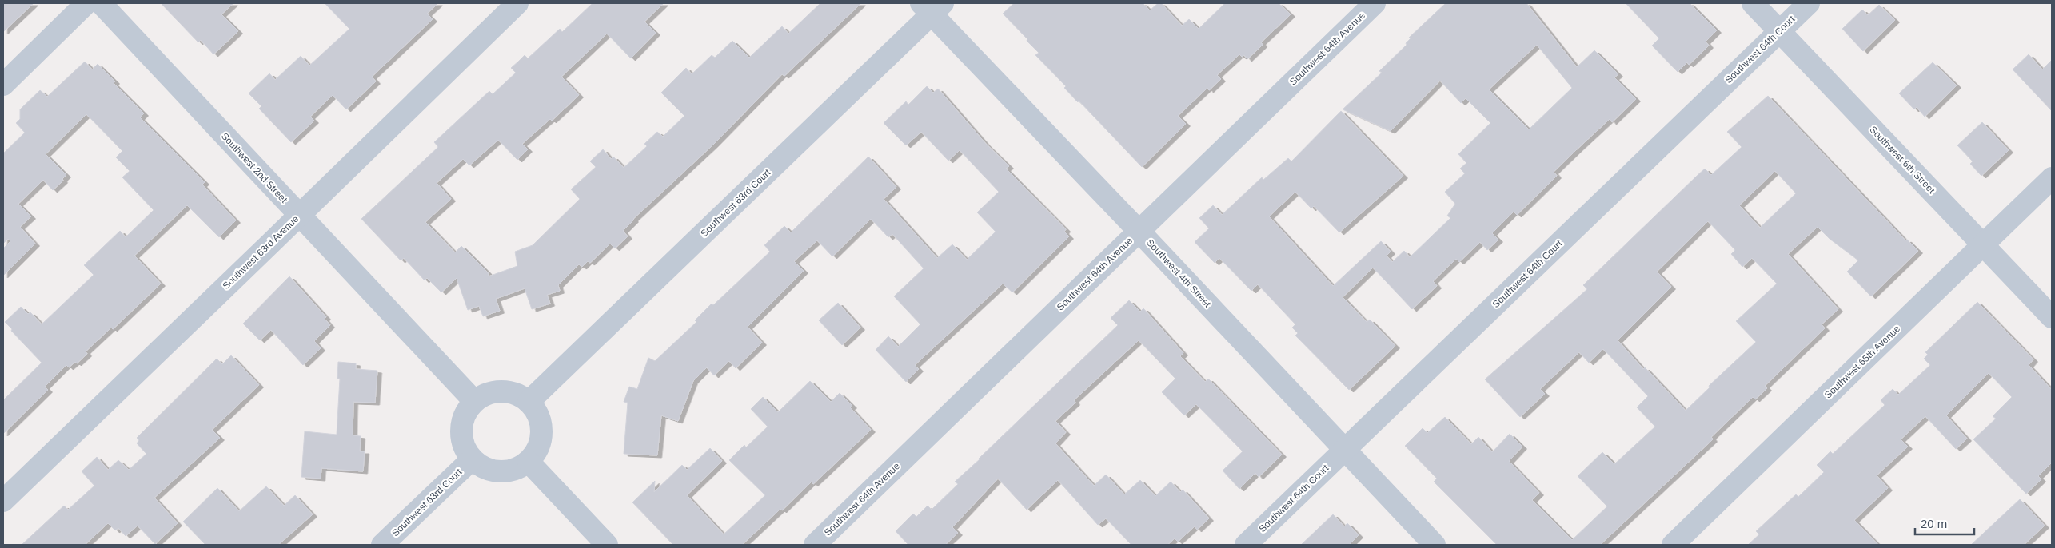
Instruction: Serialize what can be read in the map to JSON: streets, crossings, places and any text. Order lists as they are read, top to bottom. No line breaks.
{"streets":{"street":["Southwest 64th Avenue","Southwest 64th Court","Southwest 6th Street","Southwest 2nd Street","Southwest 63rd Court","Southwest 63rd Avenue","Southwest 4th Street","Southwest 65th Avenue"]},"crossings":[["Southwest 64th Avenue","Southwest 4th Street"],["Southwest 64th Court","Southwest 6th Street"],["Southwest 64th Court","Southwest 4th Street"],["Southwest 6th Street","Southwest 65th Avenue"],["Southwest 2nd Street","Southwest 63rd Court"],["Southwest 2nd Street","Southwest 63rd Avenue"],["Southwest 63rd Court","Southwest 4th Street"]],"scale_bar":"20 m"}
